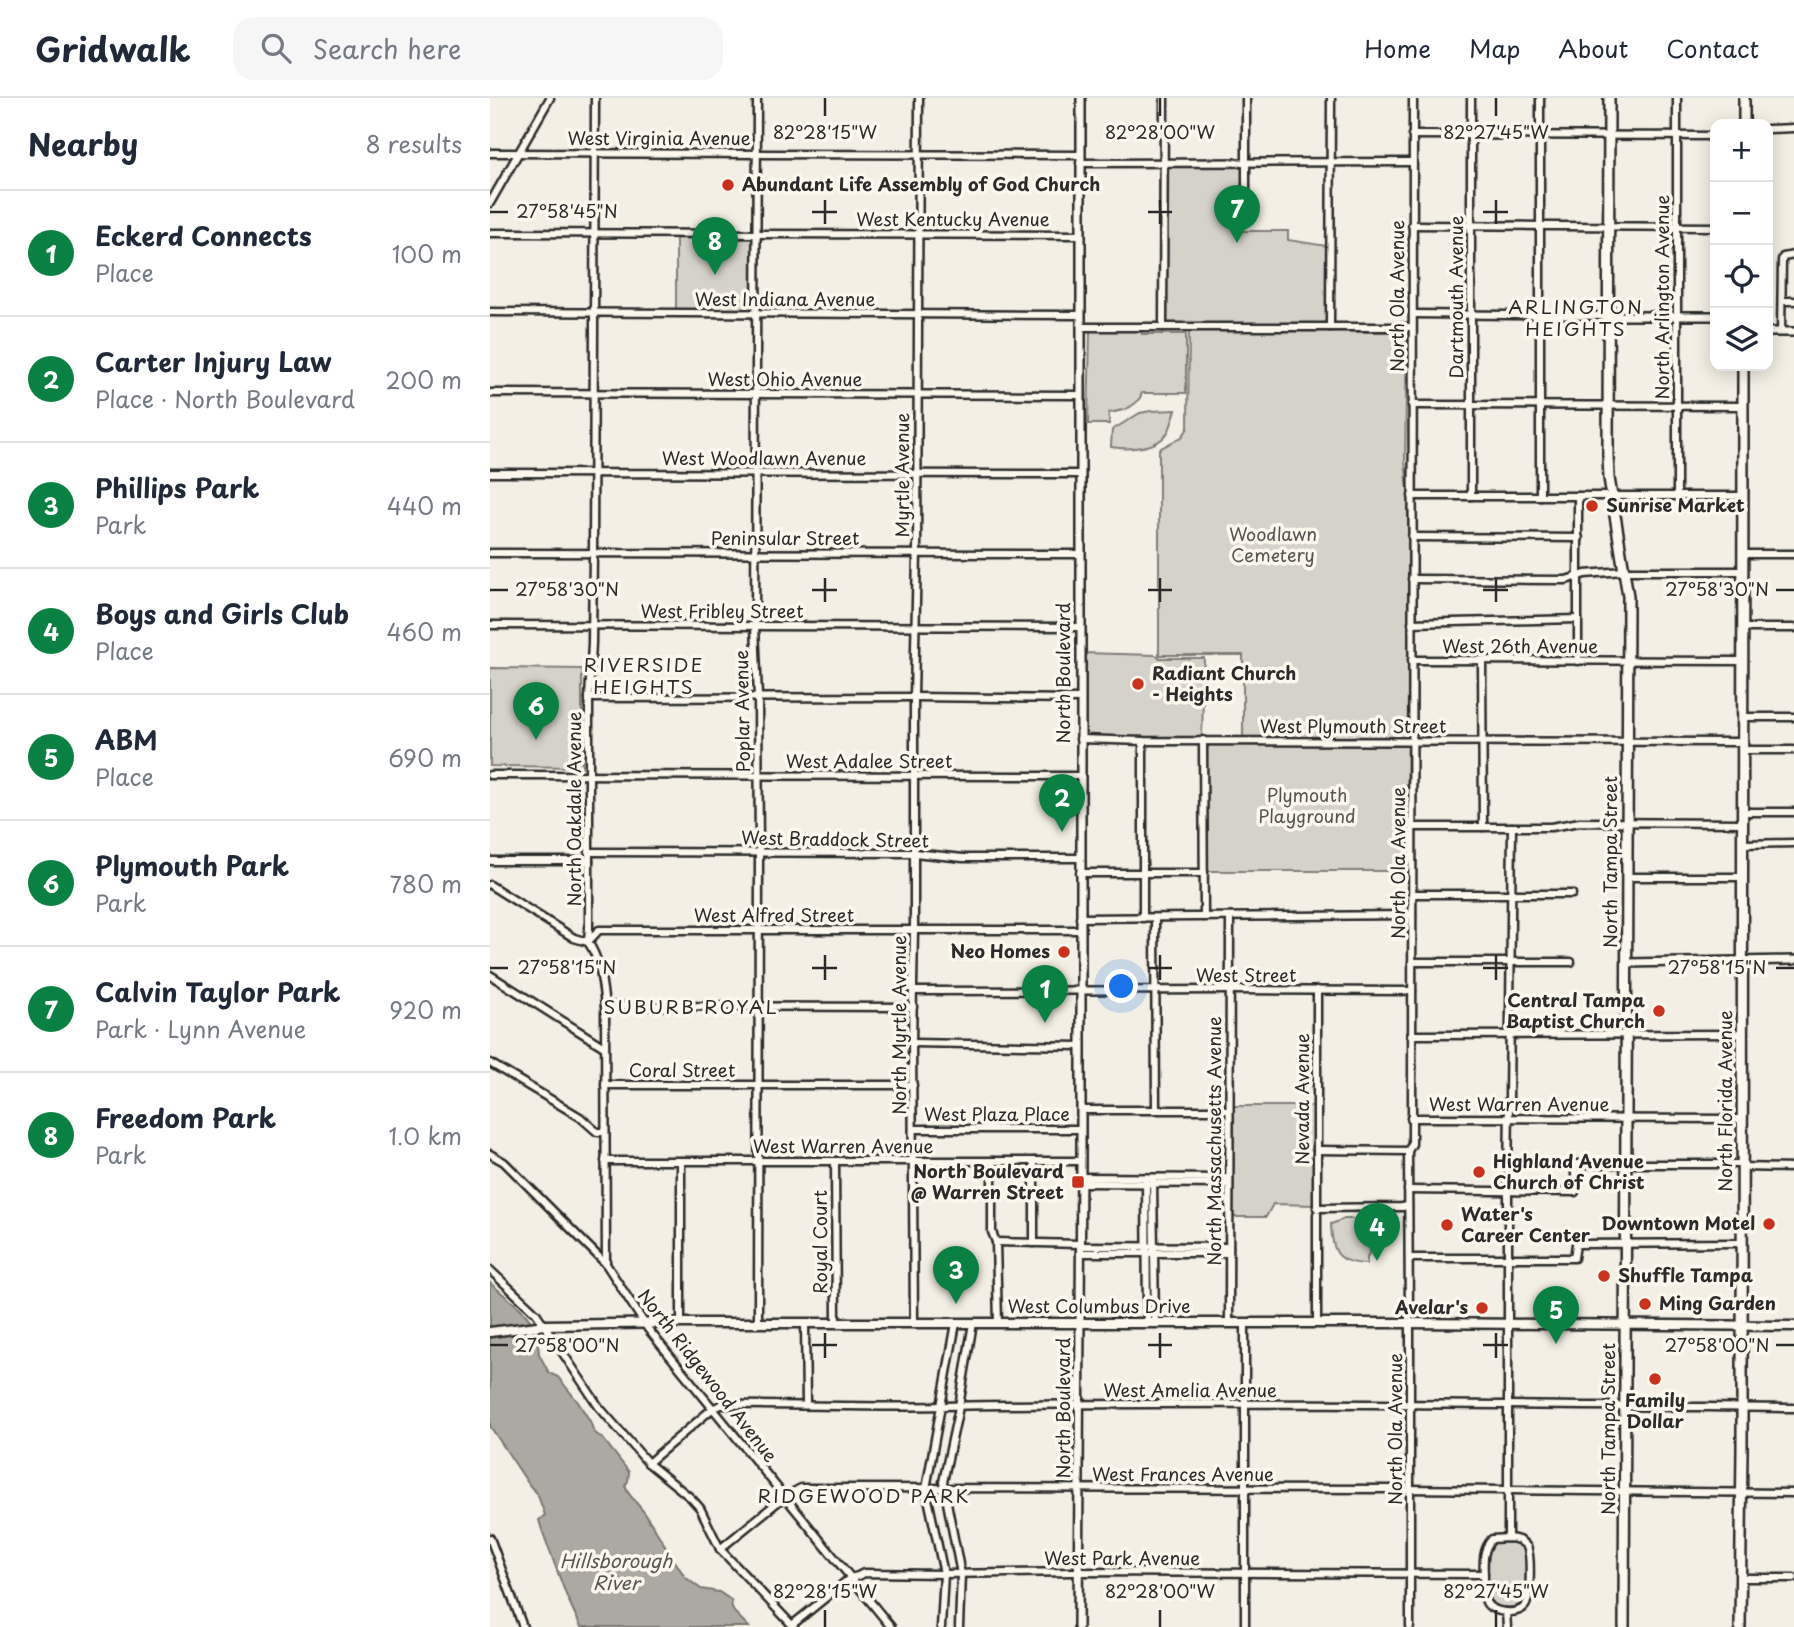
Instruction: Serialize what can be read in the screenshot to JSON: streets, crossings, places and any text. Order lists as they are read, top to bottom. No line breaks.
{"streets":{"main road":["North Tampa Street","North Florida Avenue","West Columbus Drive"],"street":["West Virginia Avenue","West Kentucky Avenue","North Ola Avenue","Dartmouth Avenue","North Arlington Avenue","West Indiana Avenue","West Ohio Avenue","West Woodlawn Avenue","Myrtle Avenue","Peninsular Street","West Fribley Street","West 26th Avenue","North Boulevard","Poplar Avenue","West Plymouth Street","West Adalee Street","North Oakdale Avenue","West Braddock Street","West Alfred Street","West Street","North Myrtle Avenue","Coral Street","Nevada Avenue","West Warren Avenue","West Plaza Place","North Massachusetts Avenue","Royal Court","North Ridgewood Avenue","West Amelia Avenue","West Frances Avenue","West Park Avenue"]},"crossings":[["West Virginia Avenue","North Ola Avenue"],["West Virginia Avenue","Myrtle Avenue"],["West Virginia Avenue","North Boulevard"],["West Virginia Avenue","Poplar Avenue"],["West Virginia Avenue","North Oakdale Avenue"],["West Kentucky Avenue","Myrtle Avenue"],["West Kentucky Avenue","North Boulevard"],["West Kentucky Avenue","Poplar Avenue"],["West Kentucky Avenue","North Oakdale Avenue"],["North Ola Avenue","West 26th Avenue"],["North Ola Avenue","West Plymouth Street"],["North Ola Avenue","West Street"],["North Ola Avenue","West Warren Avenue"],["North Ola Avenue","West Columbus Drive"],["North Ola Avenue","West Amelia Avenue"],["North Ola Avenue","West Frances Avenue"],["North Ola Avenue","West Park Avenue"],["West Indiana Avenue","Myrtle Avenue"],["West Indiana Avenue","North Boulevard"],["West Indiana Avenue","Poplar Avenue"],["West Indiana Avenue","North Oakdale Avenue"],["West Ohio Avenue","Myrtle Avenue"],["West Ohio Avenue","North Boulevard"],["West Ohio Avenue","Poplar Avenue"],["West Ohio Avenue","North Oakdale Avenue"],["West Woodlawn Avenue","Myrtle Avenue"],["West Woodlawn Avenue","North Boulevard"],["West Woodlawn Avenue","Poplar Avenue"],["West Woodlawn Avenue","North Oakdale Avenue"],["Myrtle Avenue","Peninsular Street"],["Myrtle Avenue","West Fribley Street"],["Myrtle Avenue","West Adalee Street"],["Myrtle Avenue","West Braddock Street"],["Myrtle Avenue","North Myrtle Avenue"],["Peninsular Street","North Boulevard"],["Peninsular Street","Poplar Avenue"],["Peninsular Street","North Oakdale Avenue"],["West Fribley Street","North Boulevard"],["West Fribley Street","Poplar Avenue"],["West Fribley Street","North Oakdale Avenue"],["West 26th Avenue","North Tampa Street"],["West 26th Avenue","North Florida Avenue"],["North Boulevard","West Plymouth Street"],["North Boulevard","West Adalee Street"],["North Boulevard","West Braddock Street"],["North Boulevard","West Alfred Street"],["North Boulevard","West Street"],["North Boulevard","West Warren Avenue"],["North Boulevard","West Plaza Place"],["North Boulevard","West Columbus Drive"],["North Boulevard","West Amelia Avenue"],["North Boulevard","West Frances Avenue"],["North Boulevard","West Park Avenue"],["Poplar Avenue","West Adalee Street"],["Poplar Avenue","West Braddock Street"],["Poplar Avenue","West Alfred Street"],["Poplar Avenue","Coral Street"],["Poplar Avenue","West Warren Avenue"],["Poplar Avenue","West Columbus Drive"],["West Plymouth Street","North Tampa Street"],["West Plymouth Street","North Florida Avenue"],["West Adalee Street","North Oakdale Avenue"],["North Oakdale Avenue","West Braddock Street"],["North Oakdale Avenue","West Alfred Street"],["North Oakdale Avenue","Coral Street"],["North Oakdale Avenue","West Warren Avenue"],["North Oakdale Avenue","North Ridgewood Avenue"],["West Braddock Street","North Myrtle Avenue"],["North Tampa Street","West Warren Avenue"],["North Tampa Street","West Columbus Drive"],["North Tampa Street","West Amelia Avenue"],["North Tampa Street","West Frances Avenue"],["West Alfred Street","North Myrtle Avenue"],["West Street","North Myrtle Avenue"],["West Street","Nevada Avenue"],["West Street","North Massachusetts Avenue"],["North Myrtle Avenue","Coral Street"],["North Myrtle Avenue","West Warren Avenue"],["North Myrtle Avenue","West Plaza Place"],["North Myrtle Avenue","West Columbus Drive"],["Nevada Avenue","West Columbus Drive"],["North Florida Avenue","West Warren Avenue"],["North Florida Avenue","West Columbus Drive"],["North Florida Avenue","West Amelia Avenue"],["North Florida Avenue","West Frances Avenue"],["West Warren Avenue","Royal Court"],["North Massachusetts Avenue","West Columbus Drive"],["Royal Court","West Columbus Drive"],["West Columbus Drive","North Ridgewood Avenue"],["North Ridgewood Avenue","West Amelia Avenue"],["North Ridgewood Avenue","West Frances Avenue"],["North Ridgewood Avenue","West Park Avenue"]],"districts":["ARLINGTON HEIGHTS","RIVERSIDE HEIGHTS","SUBURB ROYAL","RIDGEWOOD PARK"],"water":["Hillsborough River"],"parks":["Woodlawn Cemetery","Plymouth Playground"],"places":{"other":["Abundant Life Assembly of God Church","Sunrise Market","Radiant Church - Heights","Neo Homes","Central Tampa Baptist Church","Highland Avenue Church of Christ","Downtown Motel","Water's Career Center","Shuffle Tampa","Ming Garden","Avelar's","Family Dollar"],"transit":["North Boulevard @ Warren Street"]},"page":{"header":"Gridwalk","search":"Search here","nav":["Home","Map","About","Contact"],"heading":["Nearby","8 results"],"map_buttons":["+","−"],"pins":["7","8","6","2","1","4","3","5"],"list":[{"mark":"1","name":"Eckerd Connects","note":"Place","value":"100 m"},{"mark":"2","name":"Carter Injury Law","note":"Place · North Boulevard","value":"200 m"},{"mark":"3","name":"Phillips Park","note":"Park","value":"440 m"},{"mark":"4","name":"Boys and Girls Club","note":"Place","value":"460 m"},{"mark":"5","name":"ABM","note":"Place","value":"690 m"},{"mark":"6","name":"Plymouth Park","note":"Park","value":"780 m"},{"mark":"7","name":"Calvin Taylor Park","note":"Park · Lynn Avenue","value":"920 m"},{"mark":"8","name":"Freedom Park","note":"Park","value":"1.0 km"}]},"coordinates":["82°28'15\"W","82°28'00\"W","82°27'45\"W","27°58'45\"N","27°58'30\"N","27°58'15\"N","27°58'00\"N"]}
